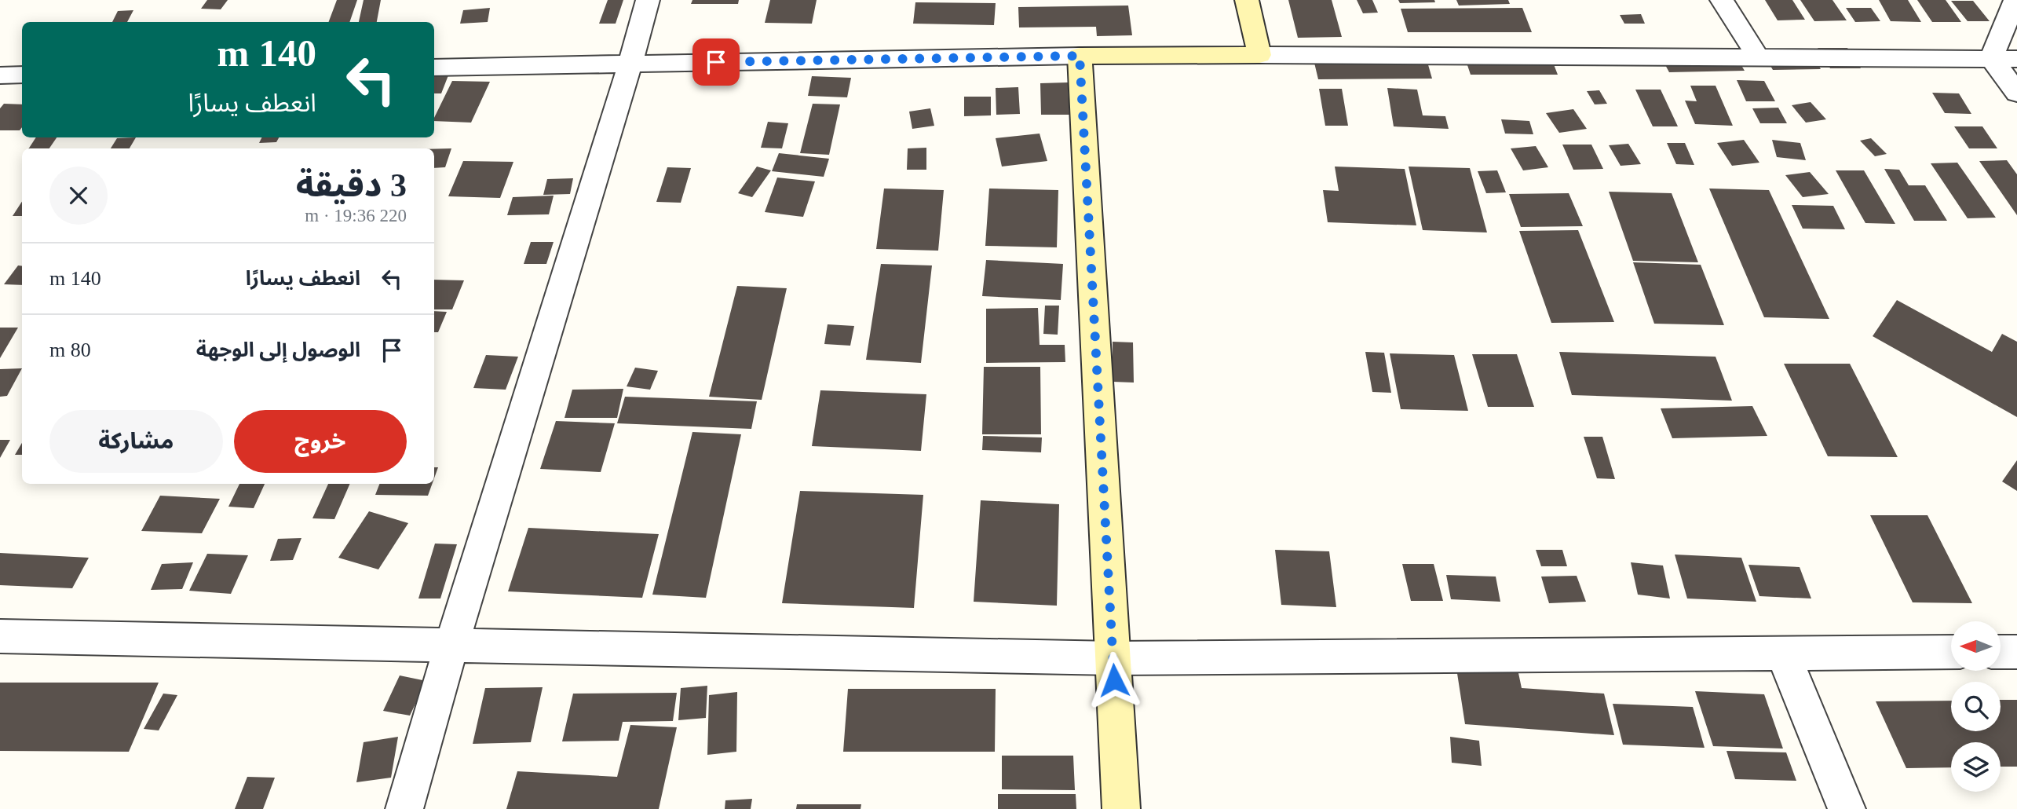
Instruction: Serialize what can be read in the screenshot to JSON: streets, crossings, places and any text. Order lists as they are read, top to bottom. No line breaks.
{"north":"left","page":{"turn":["140 m","انعطف يسارًا"],"heading":["3 دقيقة","220 m · 19:36"],"list":[{"name":"انعطف يسارًا","value":"140 m"},{"name":"الوصول إلى الوجهة","value":"80 m"}],"buttons":["خروج","مشاركة"]}}
